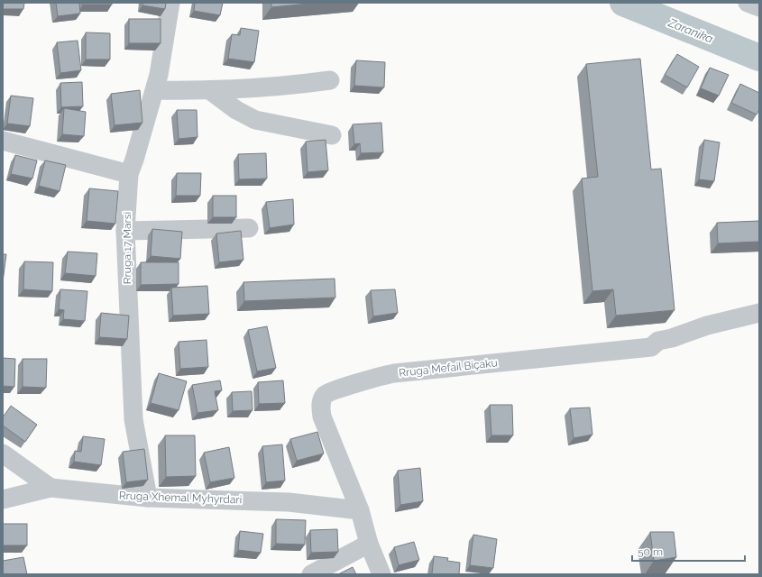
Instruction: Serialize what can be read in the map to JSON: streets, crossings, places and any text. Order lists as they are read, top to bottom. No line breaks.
{"streets":{"street":["Rruga 17 Marsi","Rruga Mefail Biçaku","Rruga Xhemal Myhyrdari"]},"crossings":[["Rruga 17 Marsi","Rruga Xhemal Myhyrdari"],["Rruga Mefail Biçaku","Rruga Xhemal Myhyrdari"]],"water":["Zaranika"],"scale_bar":"50 m"}
